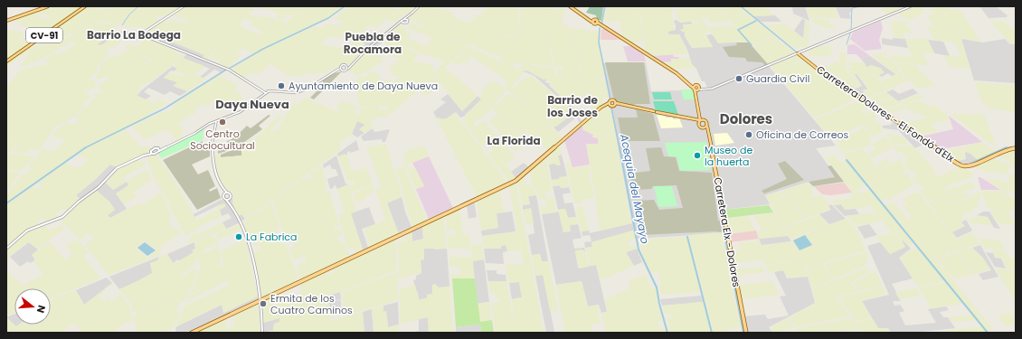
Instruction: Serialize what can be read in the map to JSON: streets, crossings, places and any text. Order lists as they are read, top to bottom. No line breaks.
{"streets":{"main road":["CV-91","Carretera Dolores - El Fondó d'Elx","Carretera Elx - Dolores"]},"districts":["Barrio La Bodega","Puebla de Rocamora","Barrio de los Joses","Daya Nueva","Dolores","La Florida"],"water":["Acequia del Mayayo"],"places":["Guardia Civil","Ayuntamiento de Daya Nueva","Centro Sociocultural","Oficina de Correos","Museo de la huerta","La Fabrica","Ermita de los Cuatro Caminos"],"north":"right"}
